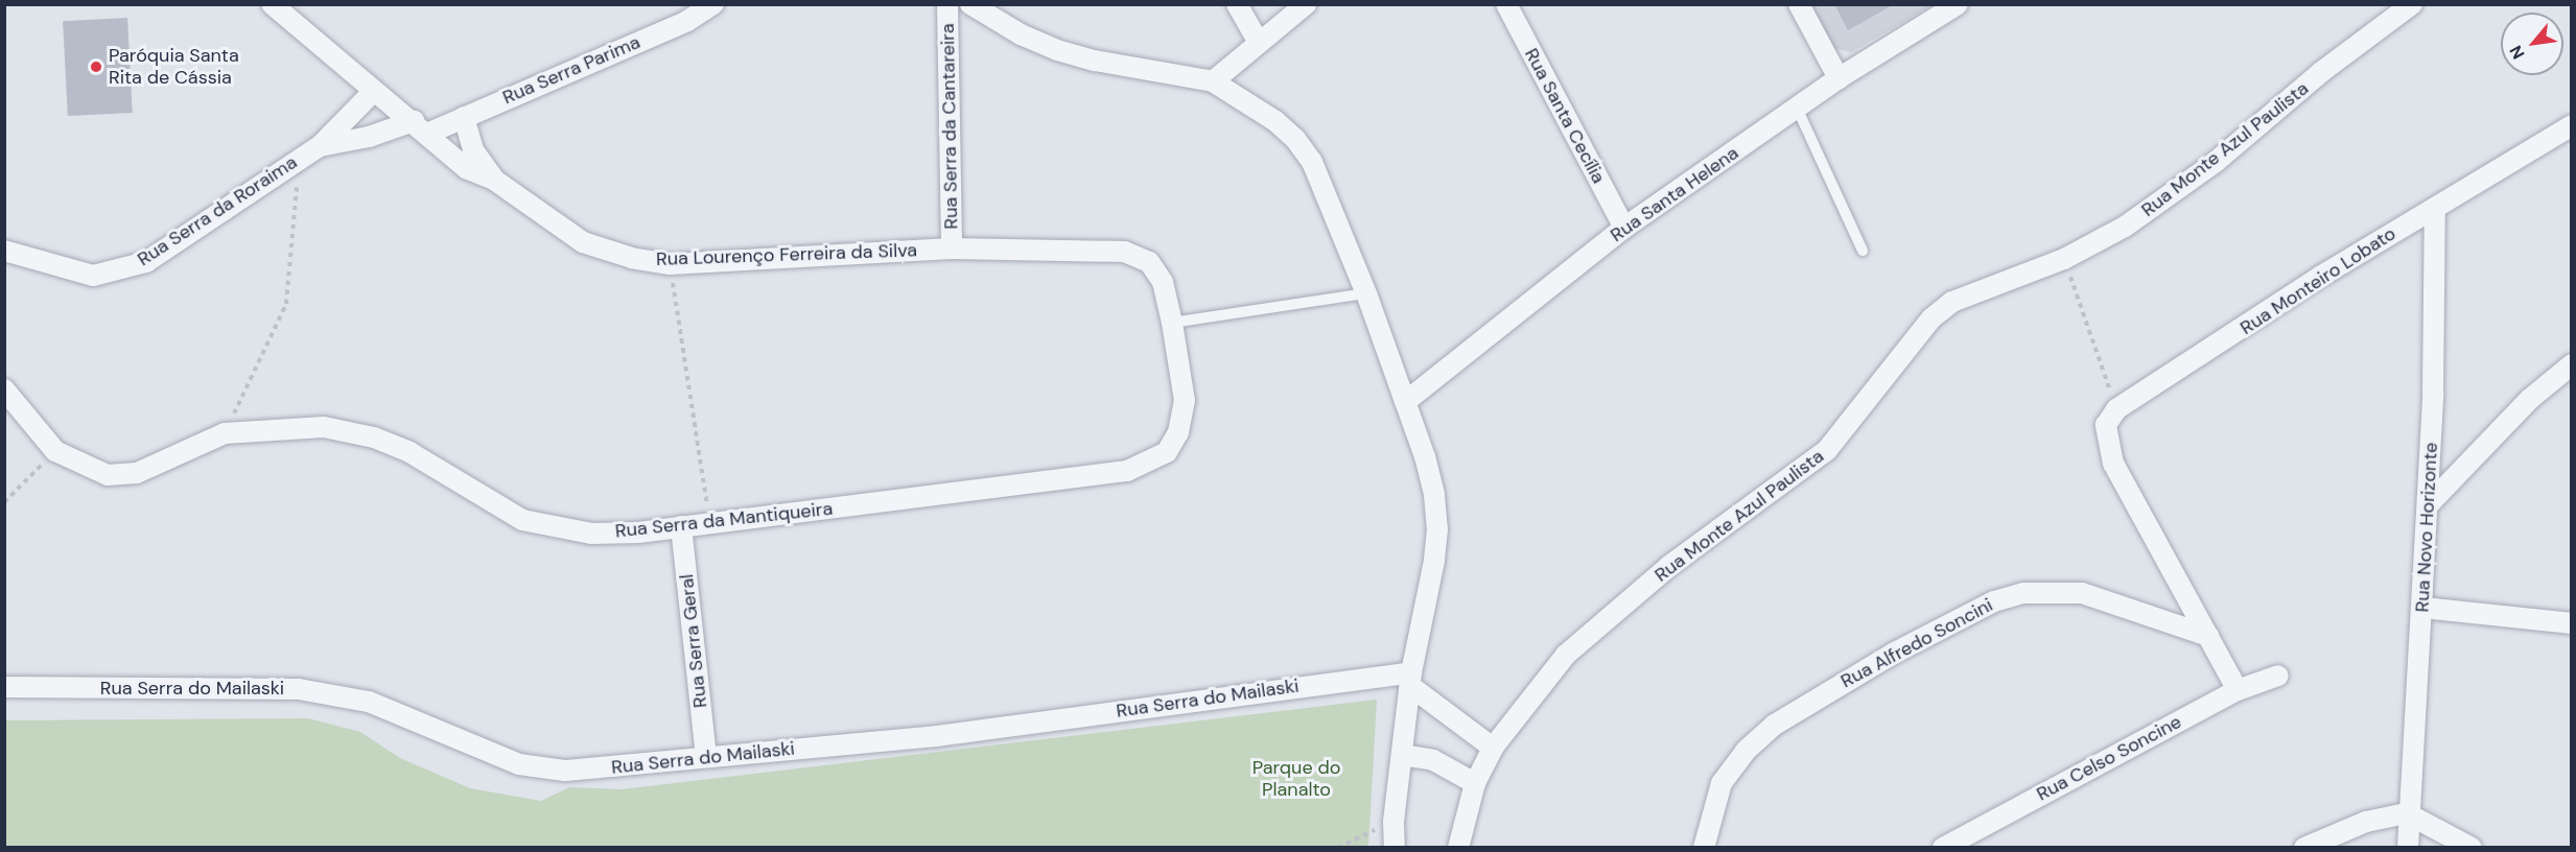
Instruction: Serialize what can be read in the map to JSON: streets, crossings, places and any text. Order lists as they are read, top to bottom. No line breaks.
{"streets":{"street":["Rua Serra Parima","Rua Santa Cecília","Rua Serra da Cantareira","Rua Monte Azul Paulista","Rua Santa Helena","Rua Serra da Roraima","Rua Lourenço Ferreira da Silva","Rua Monteiro Lobato","Rua Serra da Mantiqueira","Rua Novo Horizonte","Rua Serra Geral","Rua Alfredo Soncini","Rua Serra do Mailaski","Rua Celso Soncine"]},"crossings":[["Rua Serra Parima","Rua Serra da Roraima"],["Rua Serra Parima","Rua Lourenço Ferreira da Silva"],["Rua Santa Cecília","Rua Santa Helena"],["Rua Serra da Cantareira","Rua Lourenço Ferreira da Silva"],["Rua Serra da Roraima","Rua Lourenço Ferreira da Silva"],["Rua Lourenço Ferreira da Silva","Rua Serra da Mantiqueira"],["Rua Monteiro Lobato","Rua Novo Horizonte"],["Rua Serra da Mantiqueira","Rua Serra Geral"],["Rua Serra Geral","Rua Serra do Mailaski"]],"parks":["Parque do Planalto"],"places":["Paróquia Santa Rita de Cássia"],"north":"bottom left"}
